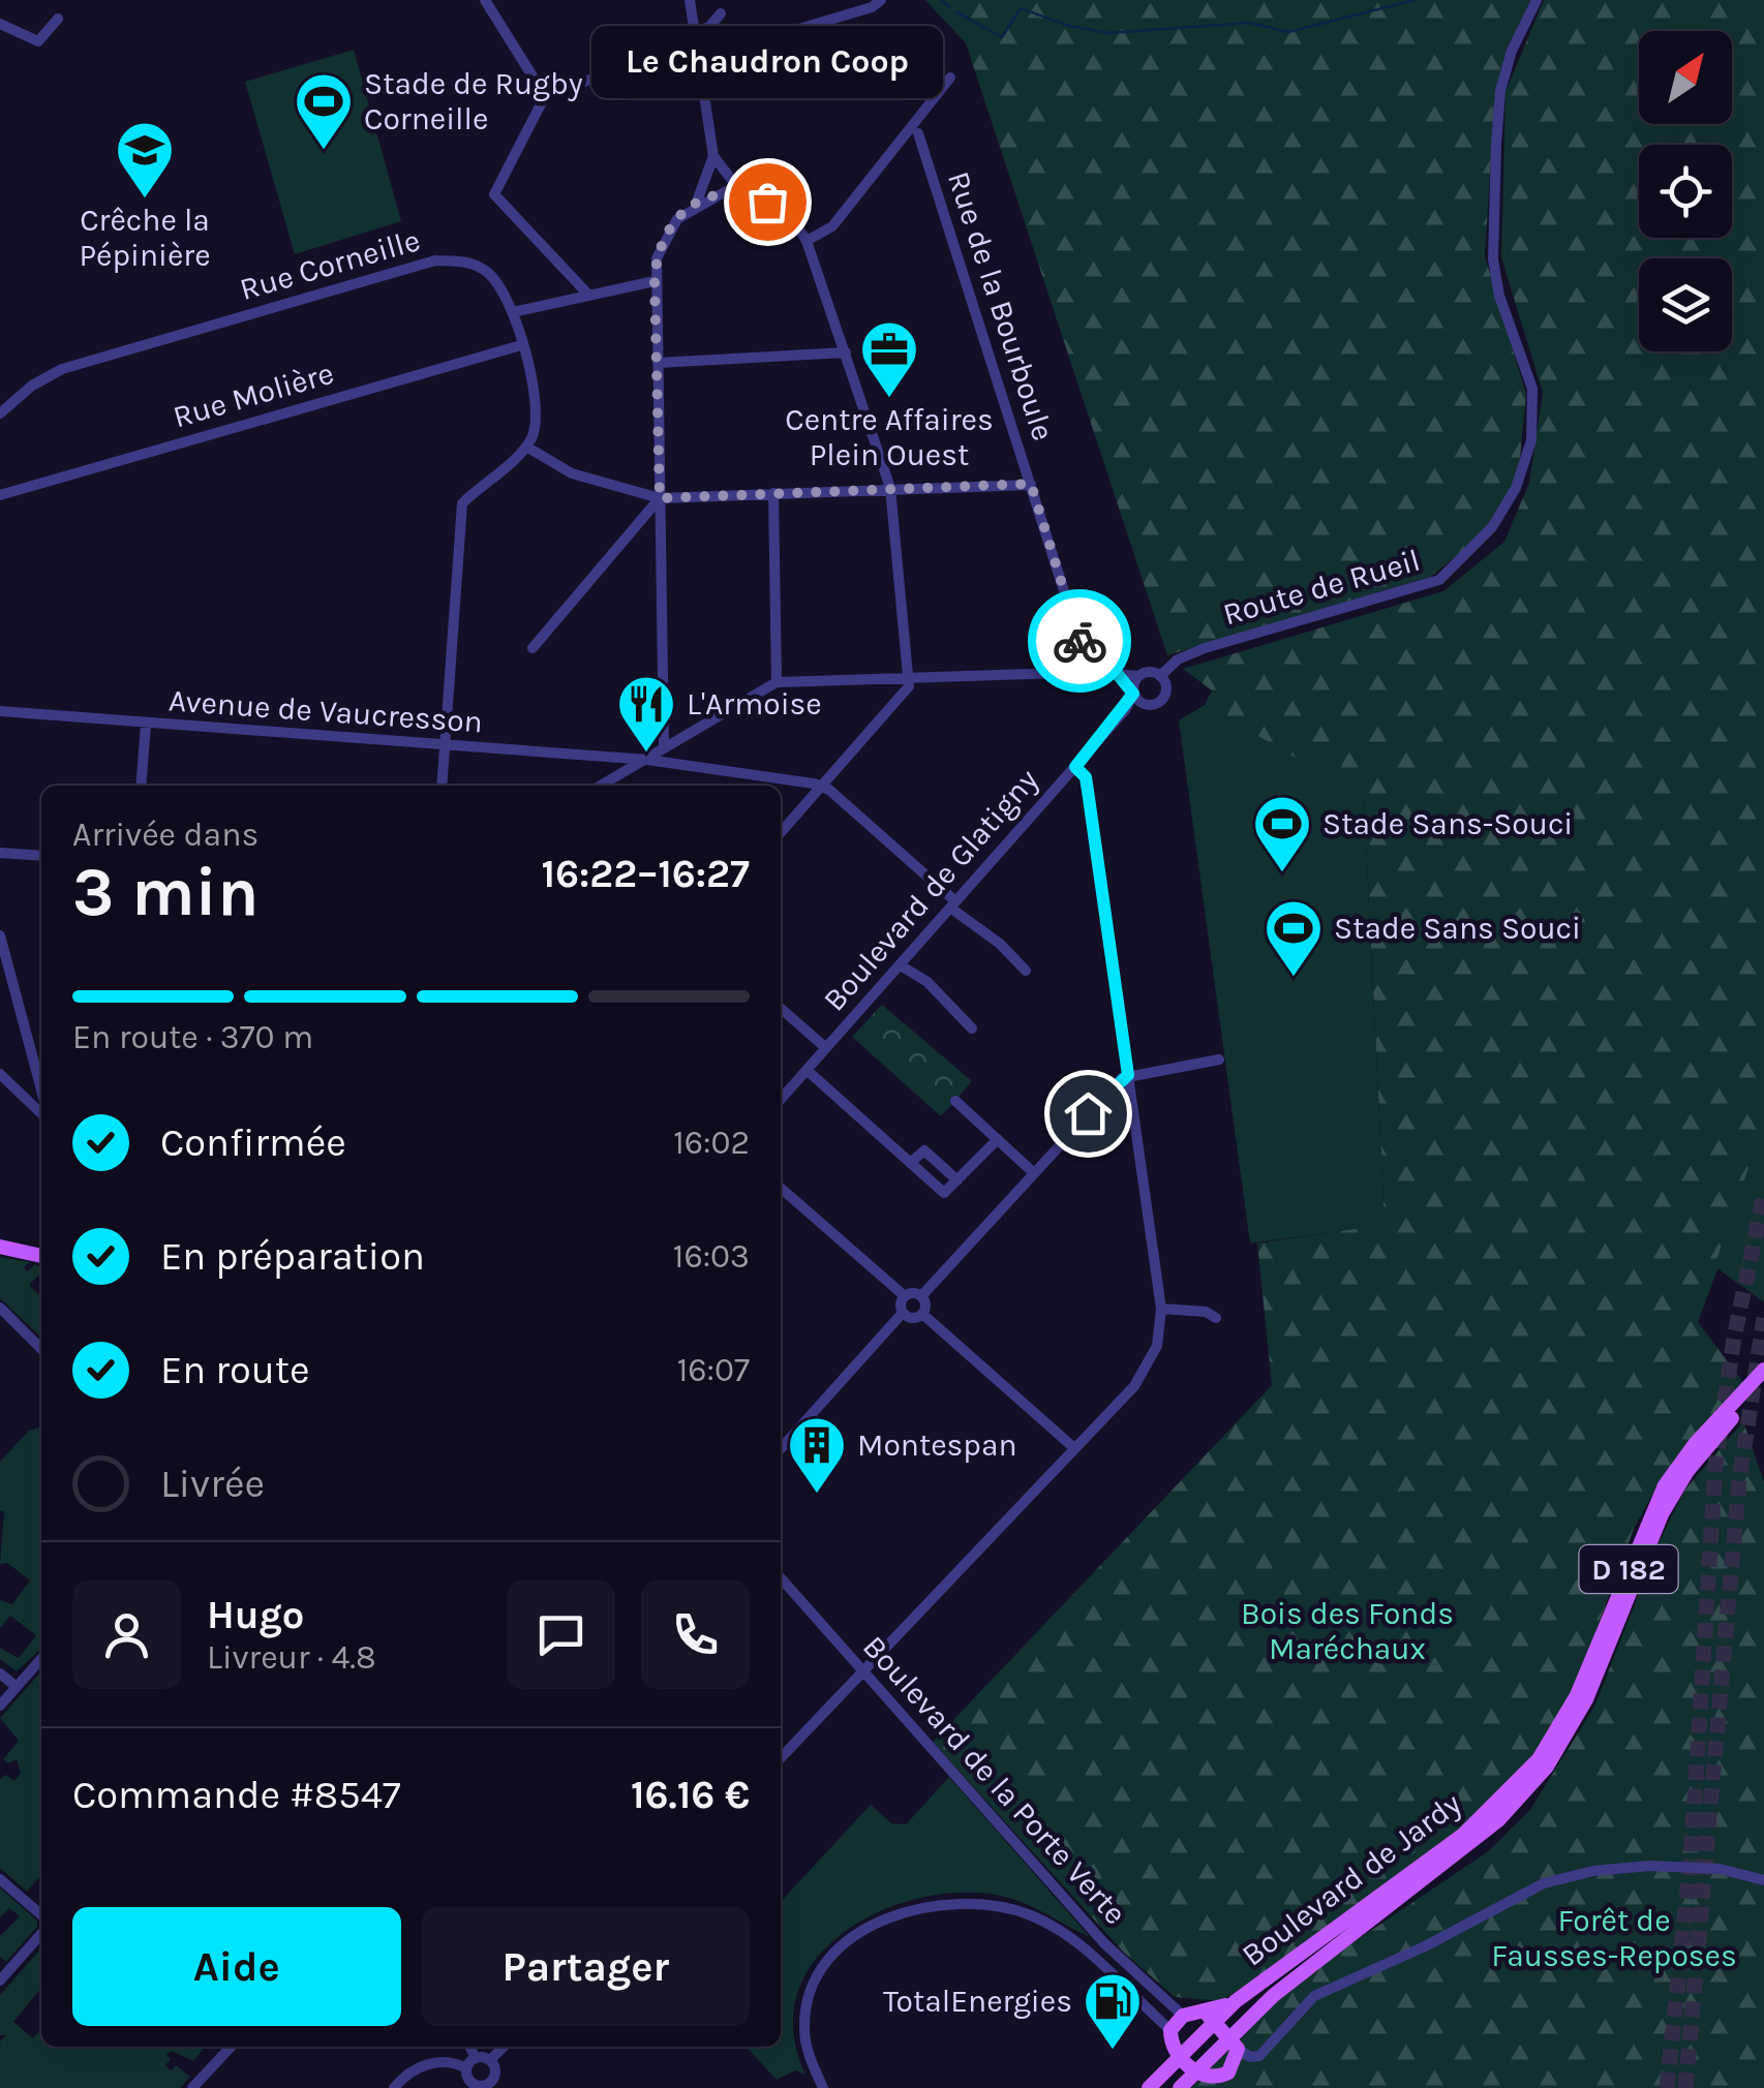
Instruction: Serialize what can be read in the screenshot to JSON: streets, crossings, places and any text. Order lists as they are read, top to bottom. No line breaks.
{"streets":{"main road":["D 182","Boulevard de Jardy"],"street":["Rue Corneille","Rue de la Bourboule","Rue Molière","Route de Rueil","Avenue de Vaucresson","Boulevard de Glatigny","Boulevard de la Porte Verte"]},"crossings":[["Rue Corneille","Rue Molière"],["Route de Rueil","Boulevard de Glatigny"],["D 182","Boulevard de Jardy"]],"parks":["Bois des Fonds Maréchaux","Forêt de Fausses-Reposes"],"places":{"sports":["Stade de Rugby Corneille","Stade Sans-Souci","Stade Sans Souci"],"school or university":["Crêche la Pépinière"],"other":["Le Chaudron Coop"],"office":["Centre Affaires Plein Ouest"],"restaurant":["L'Armoise"],"building":["Montespan"],"fuel station":["TotalEnergies"]},"north":"top right","page":{"bubble":"Le Chaudron Coop","heading":["3 min","Arrivée dans","16:22–16:27"],"panel":["Hugo","Livreur · 4.8","Commande #8547","16.16 €"],"bar":"En route · 370 m","list":[["Confirmée","16:02"],["En préparation","16:03"],["En route","16:07"],"Livrée"],"buttons":["Aide","Partager"]}}
